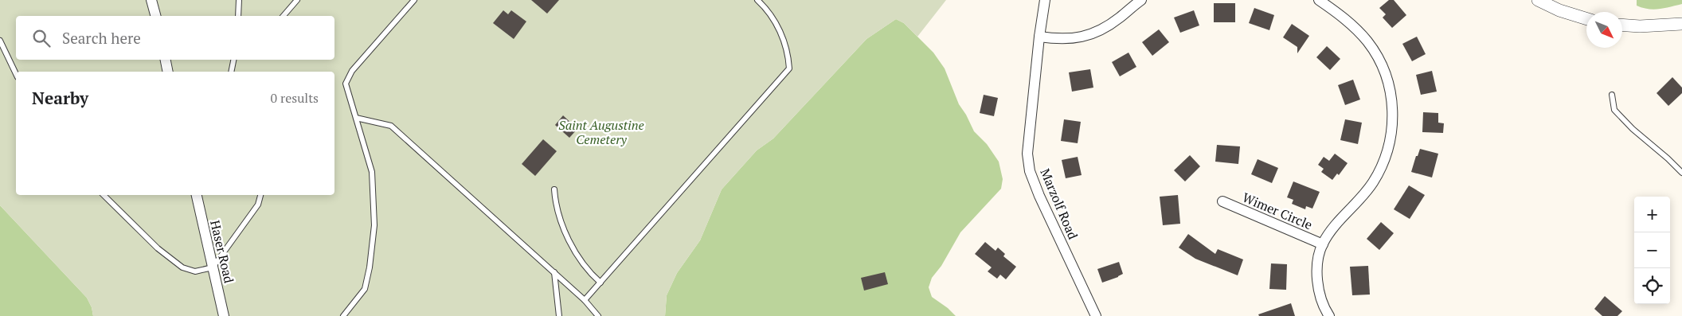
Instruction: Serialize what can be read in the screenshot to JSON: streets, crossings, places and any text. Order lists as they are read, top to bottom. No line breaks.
{"streets":{"street":["Marzolf Road","Wimer Circle","Haser Road"]},"parks":["Saint Augustine Cemetery"],"north":"bottom right","page":{"search":"Search here","heading":["Nearby","0 results"],"map_buttons":["+","−"]}}
